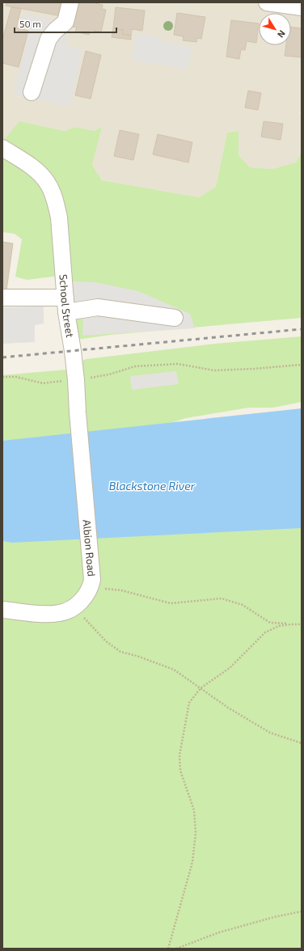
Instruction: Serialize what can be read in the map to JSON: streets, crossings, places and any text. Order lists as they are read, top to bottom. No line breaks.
{"streets":{"street":["School Street","Albion Road"]},"crossings":[["School Street","Albion Road"]],"water":["Blackstone River"],"scale_bar":"50 m","north":"bottom right"}
